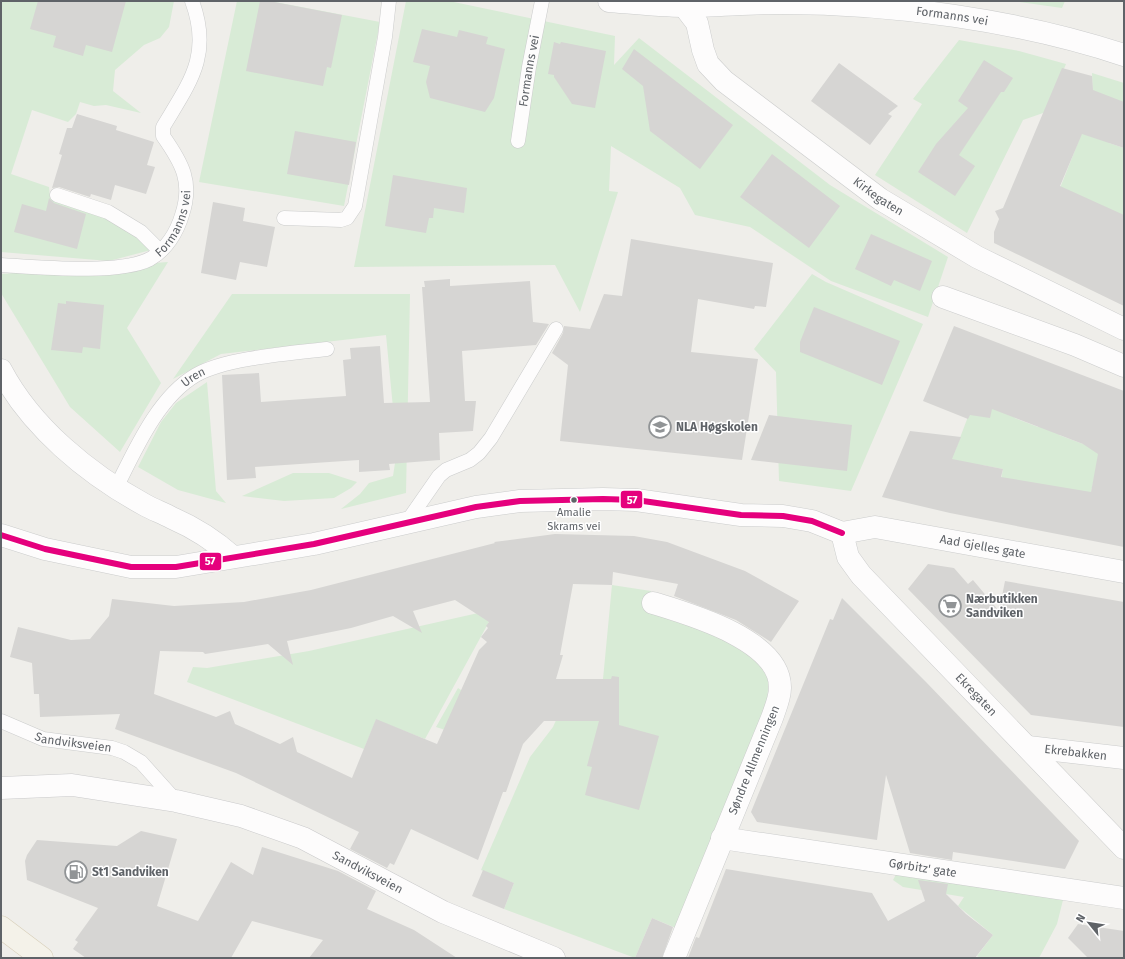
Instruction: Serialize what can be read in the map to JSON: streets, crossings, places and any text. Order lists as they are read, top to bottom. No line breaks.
{"streets":{"street":["Formanns vei","Kirkegaten","Aad Gjelles gate","Ekregaten","Sandviksveien","Ekrebakken","Søndre Allmenningen","Gørbitz' gate"],"lane":["Uren"]},"crossings":[["Formanns vei","Kirkegaten"],["Aad Gjelles gate","Ekregaten"],["Ekregaten","Ekrebakken"],["Søndre Allmenningen","Gørbitz' gate"]],"places":{"school or university":["NLA Høgskolen"],"other":["Amalie Skrams vei"],"supermarket":["Nærbutikken Sandviken"],"fuel station":["St1 Sandviken"]},"lines":["transit line 57"],"north":"top left"}
